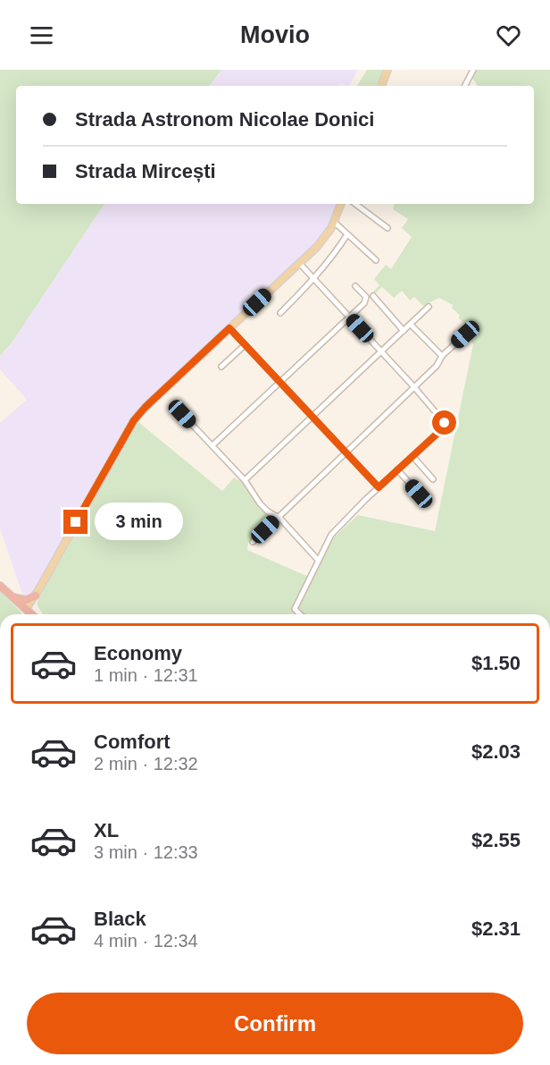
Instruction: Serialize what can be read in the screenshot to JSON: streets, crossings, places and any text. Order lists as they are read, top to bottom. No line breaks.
{"page":{"header":"Movio","banner":["Strada Astronom Nicolae Donici","Strada Mircești"],"bubble":"3 min","list":[{"name":"Economy","note":"1 min · 12:31","value":"$1.50"},{"name":"Comfort","note":"2 min · 12:32","value":"$2.03"},{"name":"XL","note":"3 min · 12:33","value":"$2.55"},{"name":"Black","note":"4 min · 12:34","value":"$2.31"}],"buttons":"Confirm"}}
